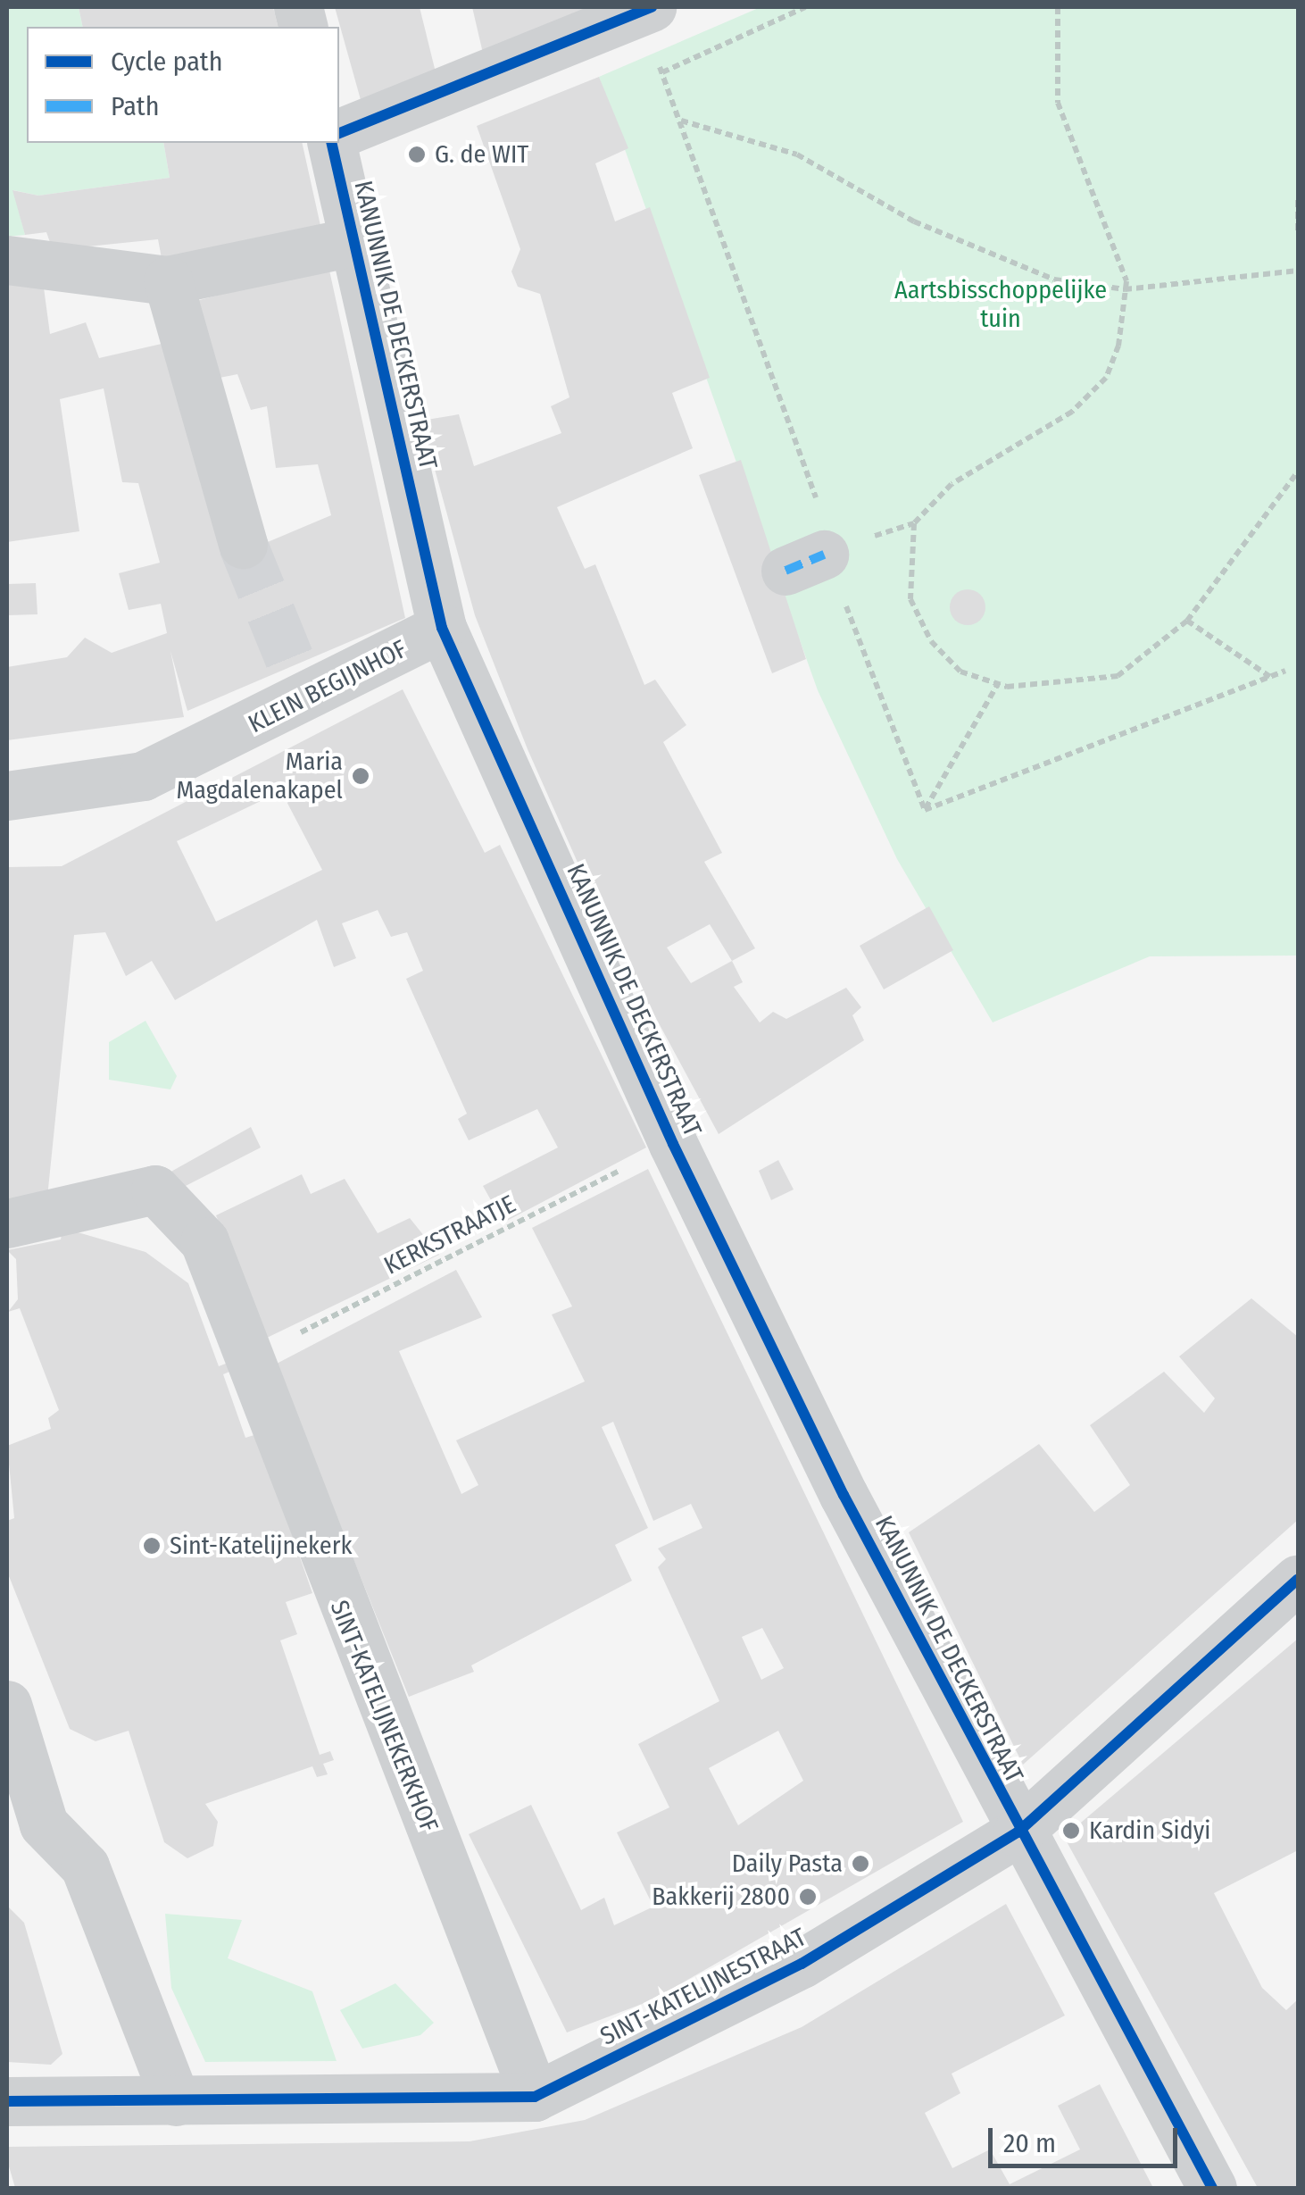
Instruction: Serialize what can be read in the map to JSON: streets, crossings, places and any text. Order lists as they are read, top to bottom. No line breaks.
{"streets":{"street":["KANUNNIK DE DECKERSTRAAT","KLEIN BEGIJNHOF","SINT-KATELIJNEKERKHOF","SINT-KATELIJNESTRAAT"],"path":["KERKSTRAATJE"]},"crossings":[["KANUNNIK DE DECKERSTRAAT","KLEIN BEGIJNHOF"],["KANUNNIK DE DECKERSTRAAT","KERKSTRAATJE"],["KANUNNIK DE DECKERSTRAAT","SINT-KATELIJNESTRAAT"],["KERKSTRAATJE","SINT-KATELIJNEKERKHOF"],["SINT-KATELIJNEKERKHOF","SINT-KATELIJNESTRAAT"]],"parks":["Aartsbisschoppelijke tuin"],"places":["G. de WIT","Maria Magdalenakapel","Sint-Katelijnekerk","Kardin Sidyi","Daily Pasta","Bakkerij 2800"],"legend":["Cycle path","Path"],"scale_bar":"20 m"}
